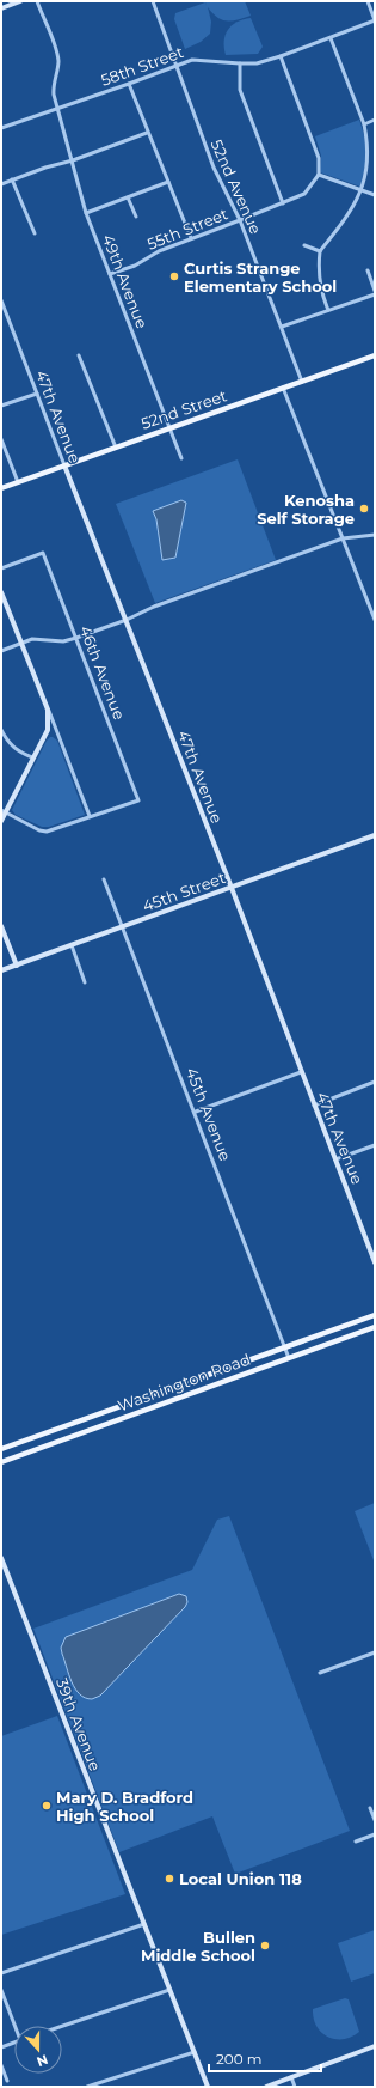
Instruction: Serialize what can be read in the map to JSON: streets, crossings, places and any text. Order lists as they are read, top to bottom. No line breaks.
{"streets":{"main road":["52nd Street","Washington Road"],"street":["58th Street","52nd Avenue","55th Street","49th Avenue","47th Avenue","46th Avenue","45th Street","45th Avenue","39th Avenue"]},"crossings":[["58th Street","52nd Avenue"],["58th Street","49th Avenue"],["52nd Avenue","55th Street"],["52nd Avenue","52nd Street"],["55th Street","49th Avenue"],["49th Avenue","52nd Street"],["52nd Street","47th Avenue"],["47th Avenue","45th Street"],["45th Street","45th Avenue"],["45th Avenue","Washington Road"]],"places":["Curtis Strange Elementary School","Kenosha Self Storage","Mary D. Bradford High School","Local Union 118","Bullen Middle School"],"scale_bar":"200 m","north":"bottom"}
